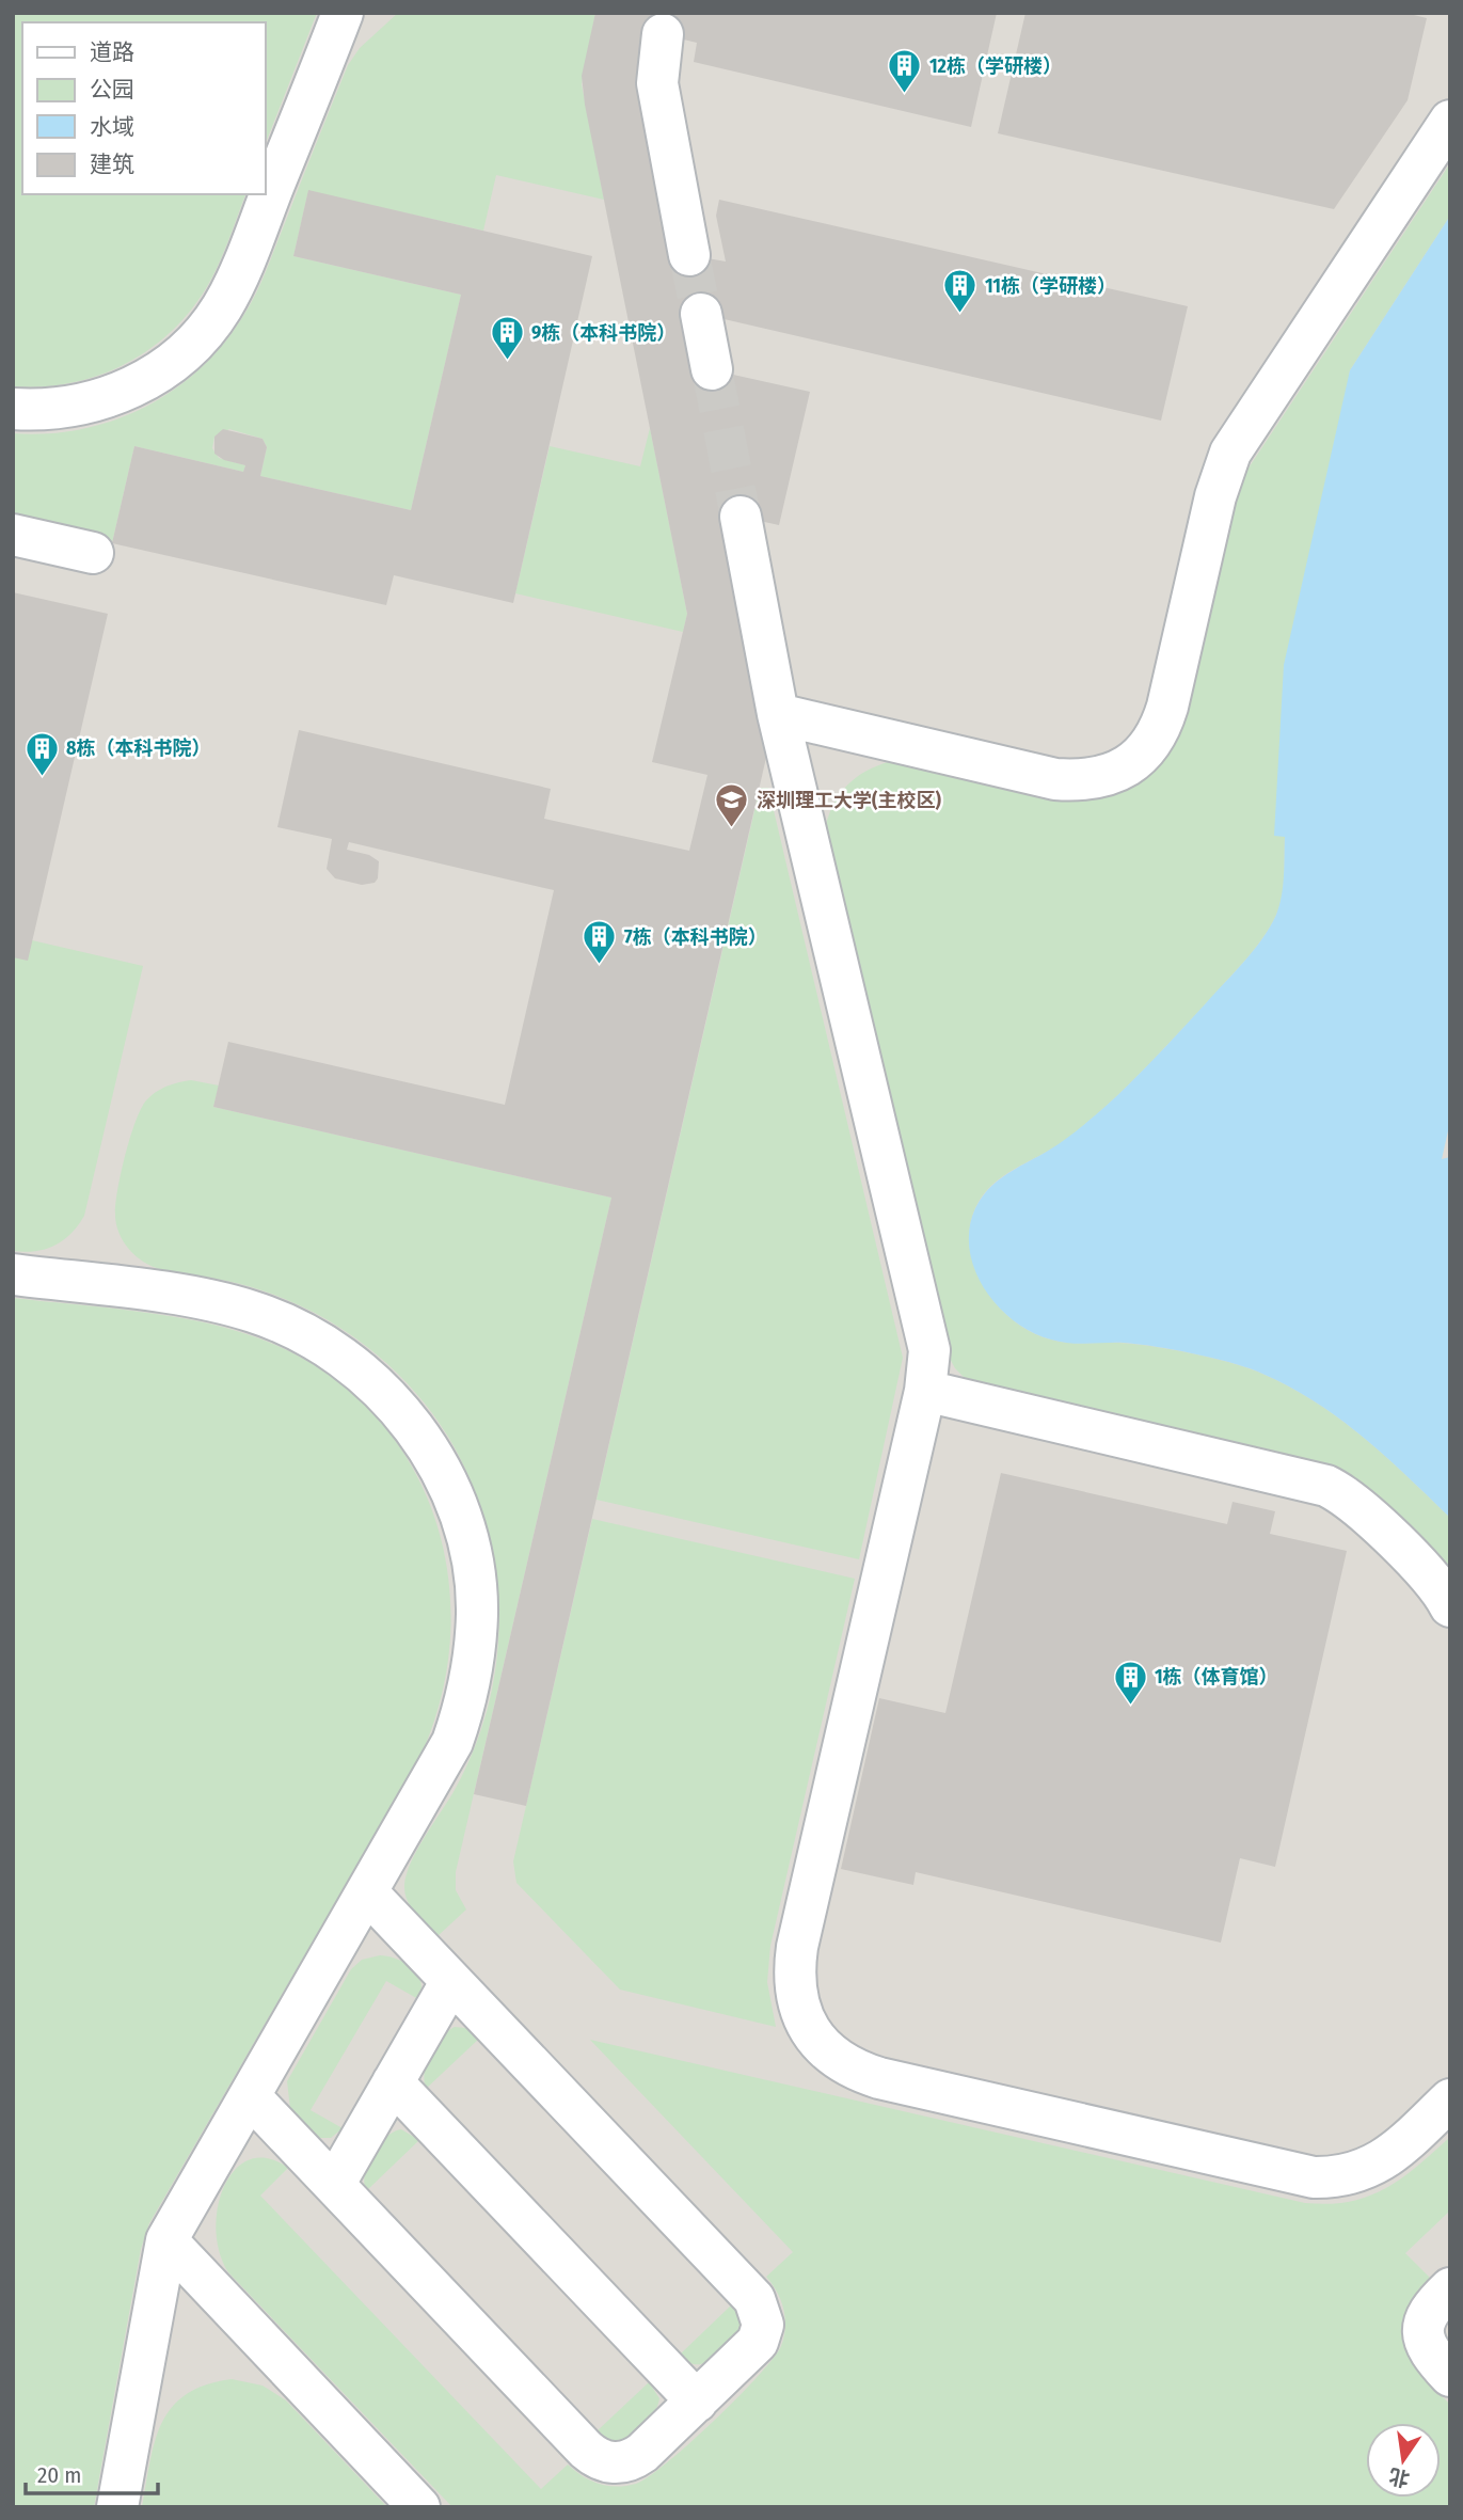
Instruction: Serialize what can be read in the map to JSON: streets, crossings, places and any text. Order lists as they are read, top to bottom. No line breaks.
{"places":{"building":["12栋（学研楼）","11栋（学研楼）","9栋（本科书院）","8栋（本科书院）","7栋（本科书院）","1栋（体育馆）"],"school or university":["深圳理工大学(主校区)"]},"legend":["道路","公园","水域","建筑"],"scale_bar":"20 m","north":"bottom"}
